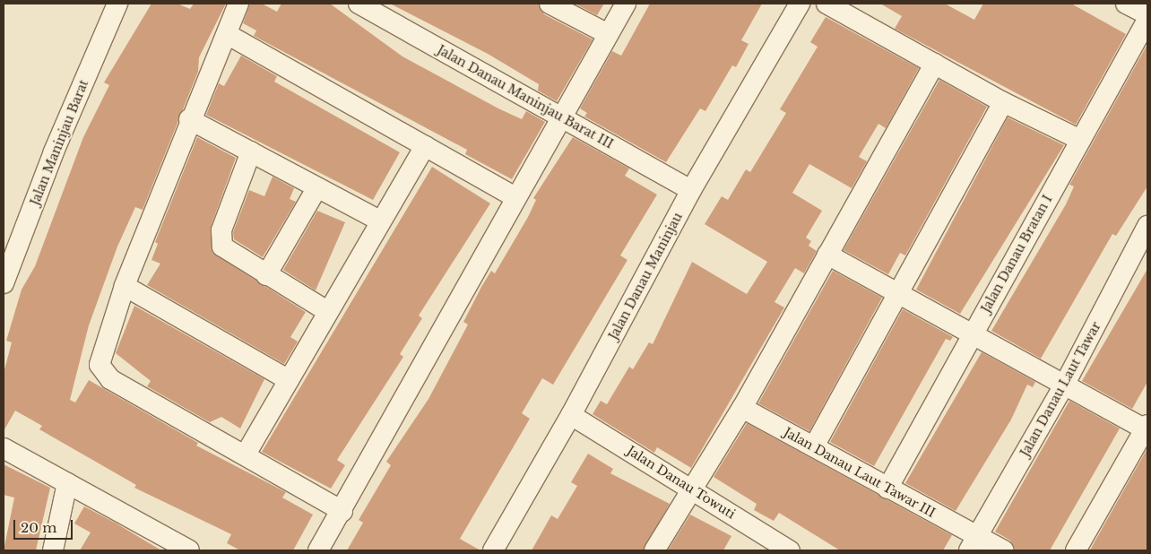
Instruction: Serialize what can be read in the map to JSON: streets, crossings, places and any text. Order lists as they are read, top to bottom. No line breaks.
{"streets":{"street":["Jalan Danau Maninjau Barat III","Jalan Maninjau Barat","Jalan Danau Bratan I","Jalan Danau Maninjau","Jalan Danau Laut Tawar","Jalan Danau Laut Tawar III","Jalan Danau Towuti"]},"crossings":[["Jalan Danau Maninjau Barat III","Jalan Danau Maninjau"],["Jalan Danau Bratan I","Jalan Danau Laut Tawar III"],["Jalan Danau Maninjau","Jalan Danau Towuti"],["Jalan Danau Laut Tawar","Jalan Danau Laut Tawar III"]],"scale_bar":"20 m"}
